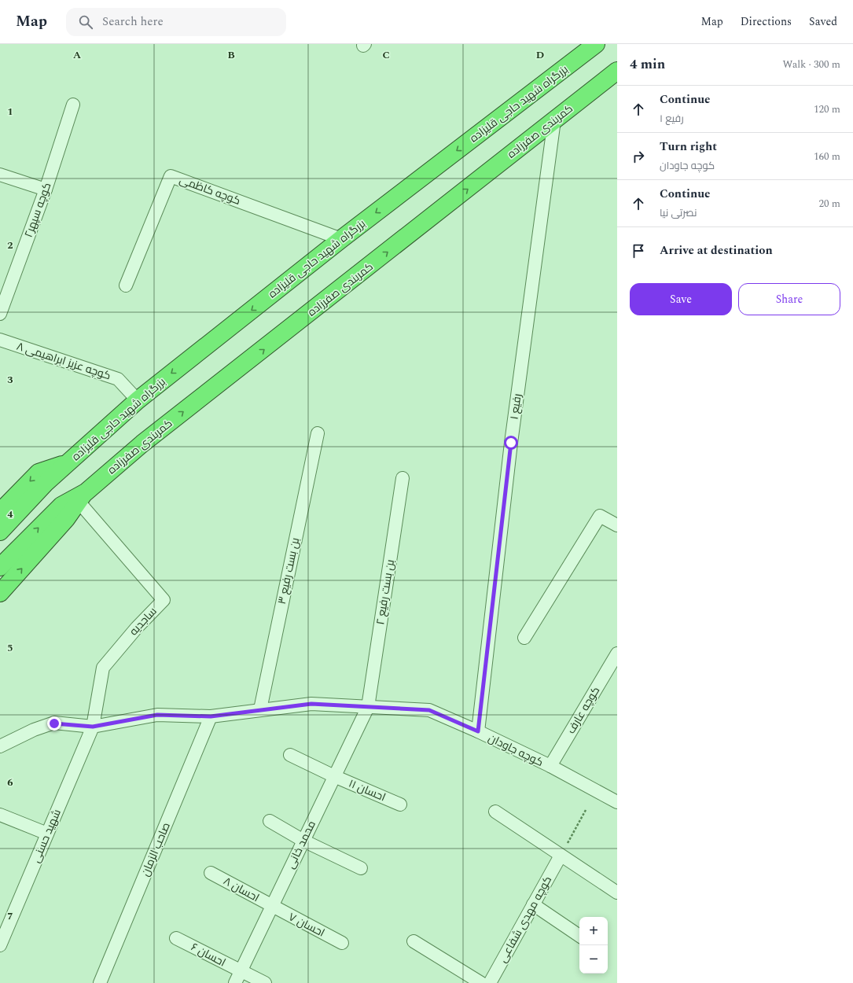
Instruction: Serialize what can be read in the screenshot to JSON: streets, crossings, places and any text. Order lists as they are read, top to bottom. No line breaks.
{"streets":{"highway":["بزرگراه شهید حاجی قلیزاده","کمربندی صفرزاده"],"street":["کوچه کاظمی","کوچه سپهر۲","۸ کوچه عزیز ابراهیمی","رفیع ۱","بن بست رفیع ۳","بن بست رفیع ۲","ساجدیه","کوچه عارف","کوچه جاودان","احسان ۱۱","شهید حسنی","محمد خانی","صاحب الزمان","احسان ۸","کوچه مهدی شفاعی","احسان ۷","احسان ۶"]},"crossings":[["بزرگراه شهید حاجی قلیزاده","کوچه کاظمی"],["بزرگراه شهید حاجی قلیزاده","۸ کوچه عزیز ابراهیمی"],["کمربندی صفرزاده","رفیع ۱"],["کمربندی صفرزاده","ساجدیه"],["رفیع ۱","کوچه جاودان"],["بن بست رفیع ۳","کوچه جاودان"],["بن بست رفیع ۲","کوچه جاودان"],["بن بست رفیع ۲","محمد خانی"],["ساجدیه","کوچه جاودان"],["ساجدیه","شهید حسنی"],["کوچه عارف","کوچه جاودان"],["کوچه جاودان","شهید حسنی"],["کوچه جاودان","محمد خانی"],["کوچه جاودان","صاحب الزمان"],["احسان ۱۱","محمد خانی"],["محمد خانی","احسان ۸"],["محمد خانی","احسان ۷"],["محمد خانی","احسان ۶"],["احسان ۸","احسان ۷"]],"one_way":["بزرگراه شهید حاجی قلیزاده","کمربندی صفرزاده"],"page":{"header":"Map","search":"Search here","nav":["Map","Directions","Saved"],"heading":["4 min","Walk · 300 m"],"list":[["Continue","رفیع ۱","120 m"],["Turn right","کوچه جاودان","160 m"],["Continue","نصرتی نیا","20 m"],"Arrive at destination"],"buttons":["Save","Share"],"map_buttons":["+","−"]},"grid":{"columns":["A","B","C","D"],"rows":["1","2","3","4","5","6","7"]}}
